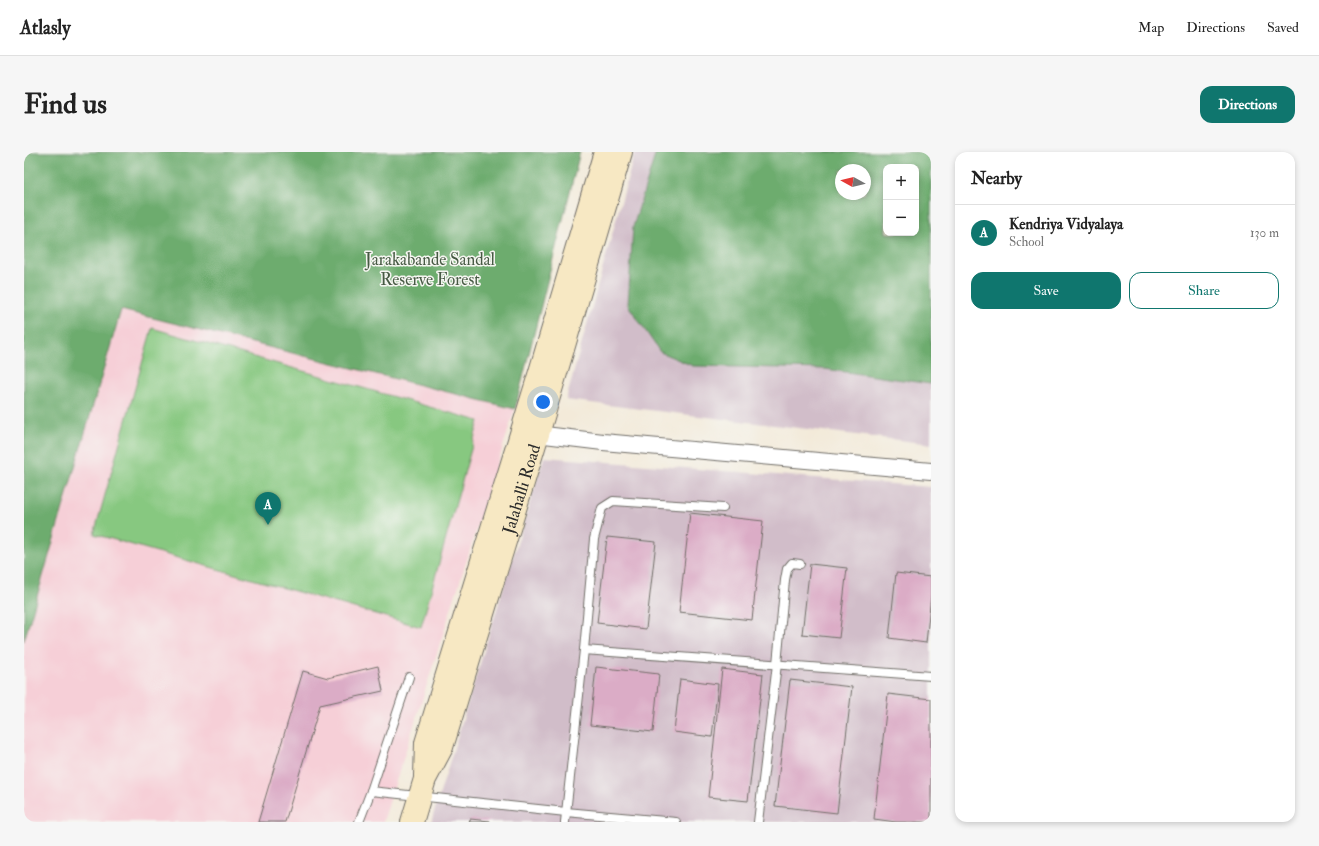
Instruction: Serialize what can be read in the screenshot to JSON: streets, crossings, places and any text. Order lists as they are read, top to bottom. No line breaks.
{"streets":{"main road":["Jalahalli Road"]},"parks":["Jarakabande Sandal Reserve Forest"],"north":"left","page":{"header":"Atlasly","nav":["Map","Directions","Saved"],"buttons":["Directions",["Save","Share"]],"title":"Find us","heading":"Nearby","map_buttons":["+","−"],"list":[{"mark":"A","name":"Kendriya Vidyalaya","note":"School","value":"130 m"}],"pins":"A"}}
